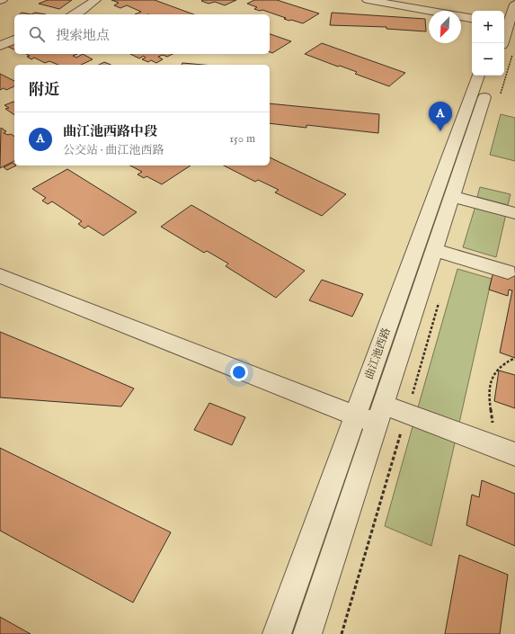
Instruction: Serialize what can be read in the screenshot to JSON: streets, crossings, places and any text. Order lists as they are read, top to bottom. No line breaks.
{"streets":{"street":["曲江池西路"]},"north":"bottom left","page":{"map_buttons":["+","−"],"search":"搜索地点","heading":"附近","pins":"A","list":[{"mark":"A","name":"曲江池西路中段","note":"公交站 · 曲江池西路","value":"150 m"}]}}
